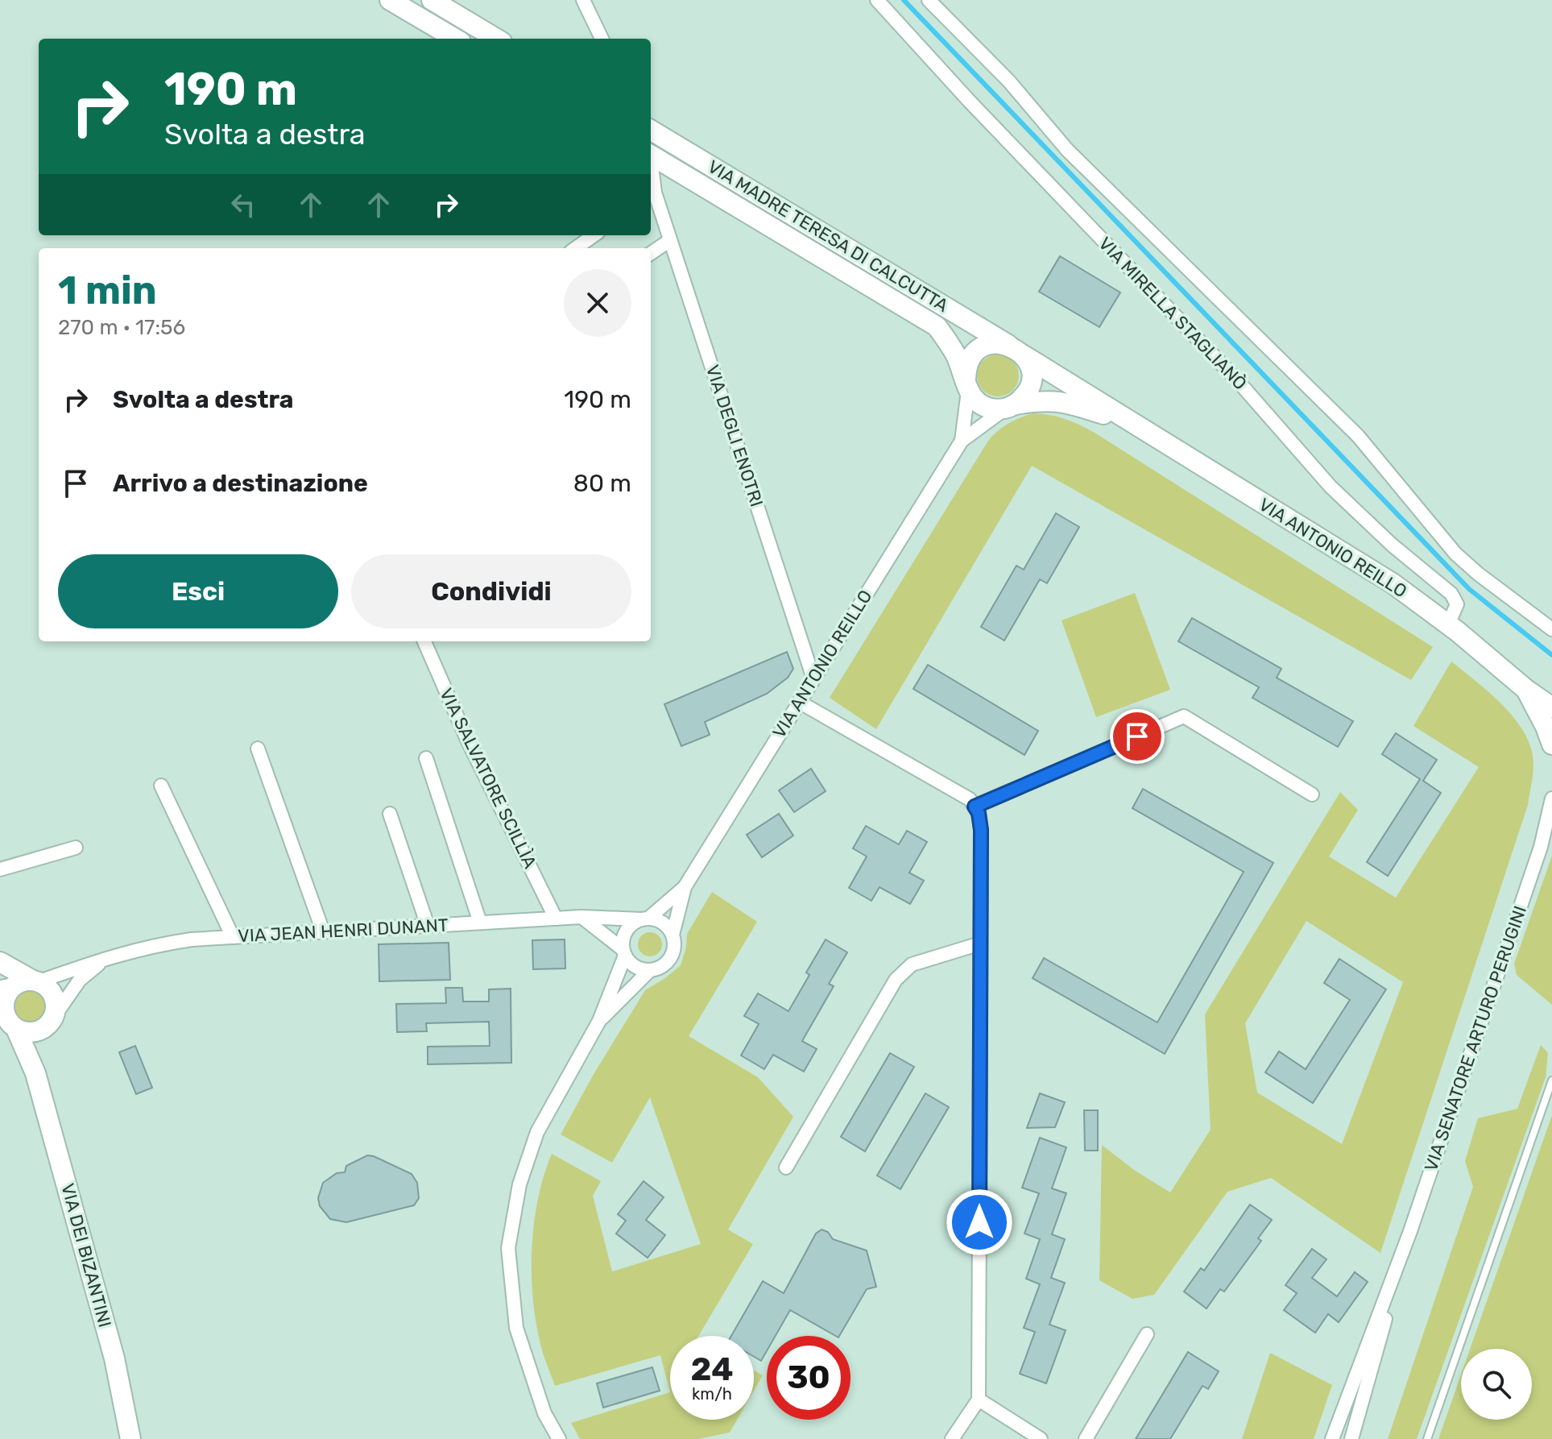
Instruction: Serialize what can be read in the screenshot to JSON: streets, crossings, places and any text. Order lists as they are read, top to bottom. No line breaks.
{"streets":{"main road":["VIA MADRE TERESA DI CALCUTTA","VIA ANTONIO REILLO","VIA DEI BIZANTINI"],"street":["VIA MIRELLA STAGLIANÒ","VIA DEGLI ENOTRI","VIA SALVATORE SCILLÌA","VIA JEAN HENRI DUNANT","VIA SENATORE ARTURO PERUGINI"]},"crossings":[["VIA MADRE TERESA DI CALCUTTA","VIA ANTONIO REILLO"],["VIA MIRELLA STAGLIANÒ","VIA ANTONIO REILLO"],["VIA DEGLI ENOTRI","VIA ANTONIO REILLO"],["VIA ANTONIO REILLO","VIA JEAN HENRI DUNANT"],["VIA SALVATORE SCILLÌA","VIA JEAN HENRI DUNANT"],["VIA JEAN HENRI DUNANT","VIA DEI BIZANTINI"]],"page":{"turn":["190 m","Svolta a destra"],"heading":["1 min","270 m · 17:56"],"list":[{"name":"Svolta a destra","value":"190 m"},{"name":"Arrivo a destinazione","value":"80 m"}],"buttons":["Esci","Condividi"],"speed":"24 km/h","limit":"30"}}
